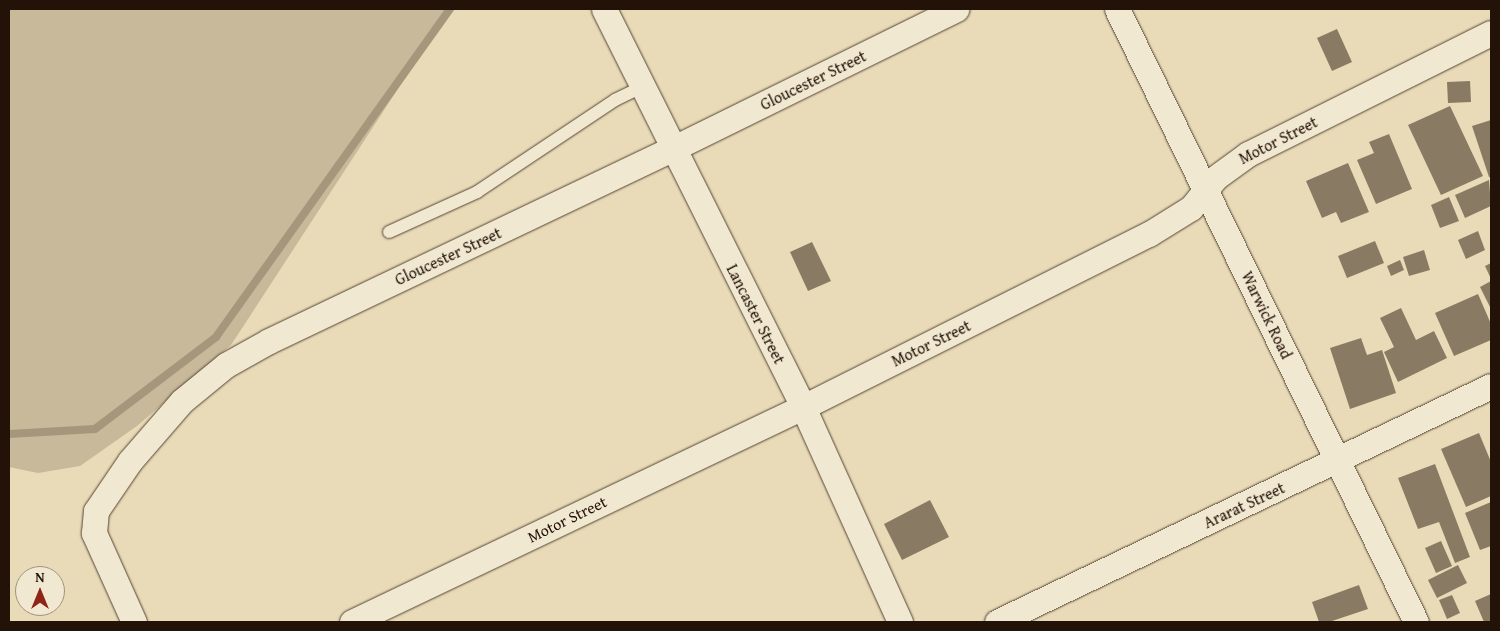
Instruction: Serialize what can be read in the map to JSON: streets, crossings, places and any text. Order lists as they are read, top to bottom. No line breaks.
{"streets":{"street":["Gloucester Street","Motor Street","Lancaster Street","Warwick Road","Ararat Street"]},"crossings":[["Gloucester Street","Lancaster Street"],["Motor Street","Lancaster Street"],["Motor Street","Warwick Road"],["Warwick Road","Ararat Street"]],"north":"top"}
